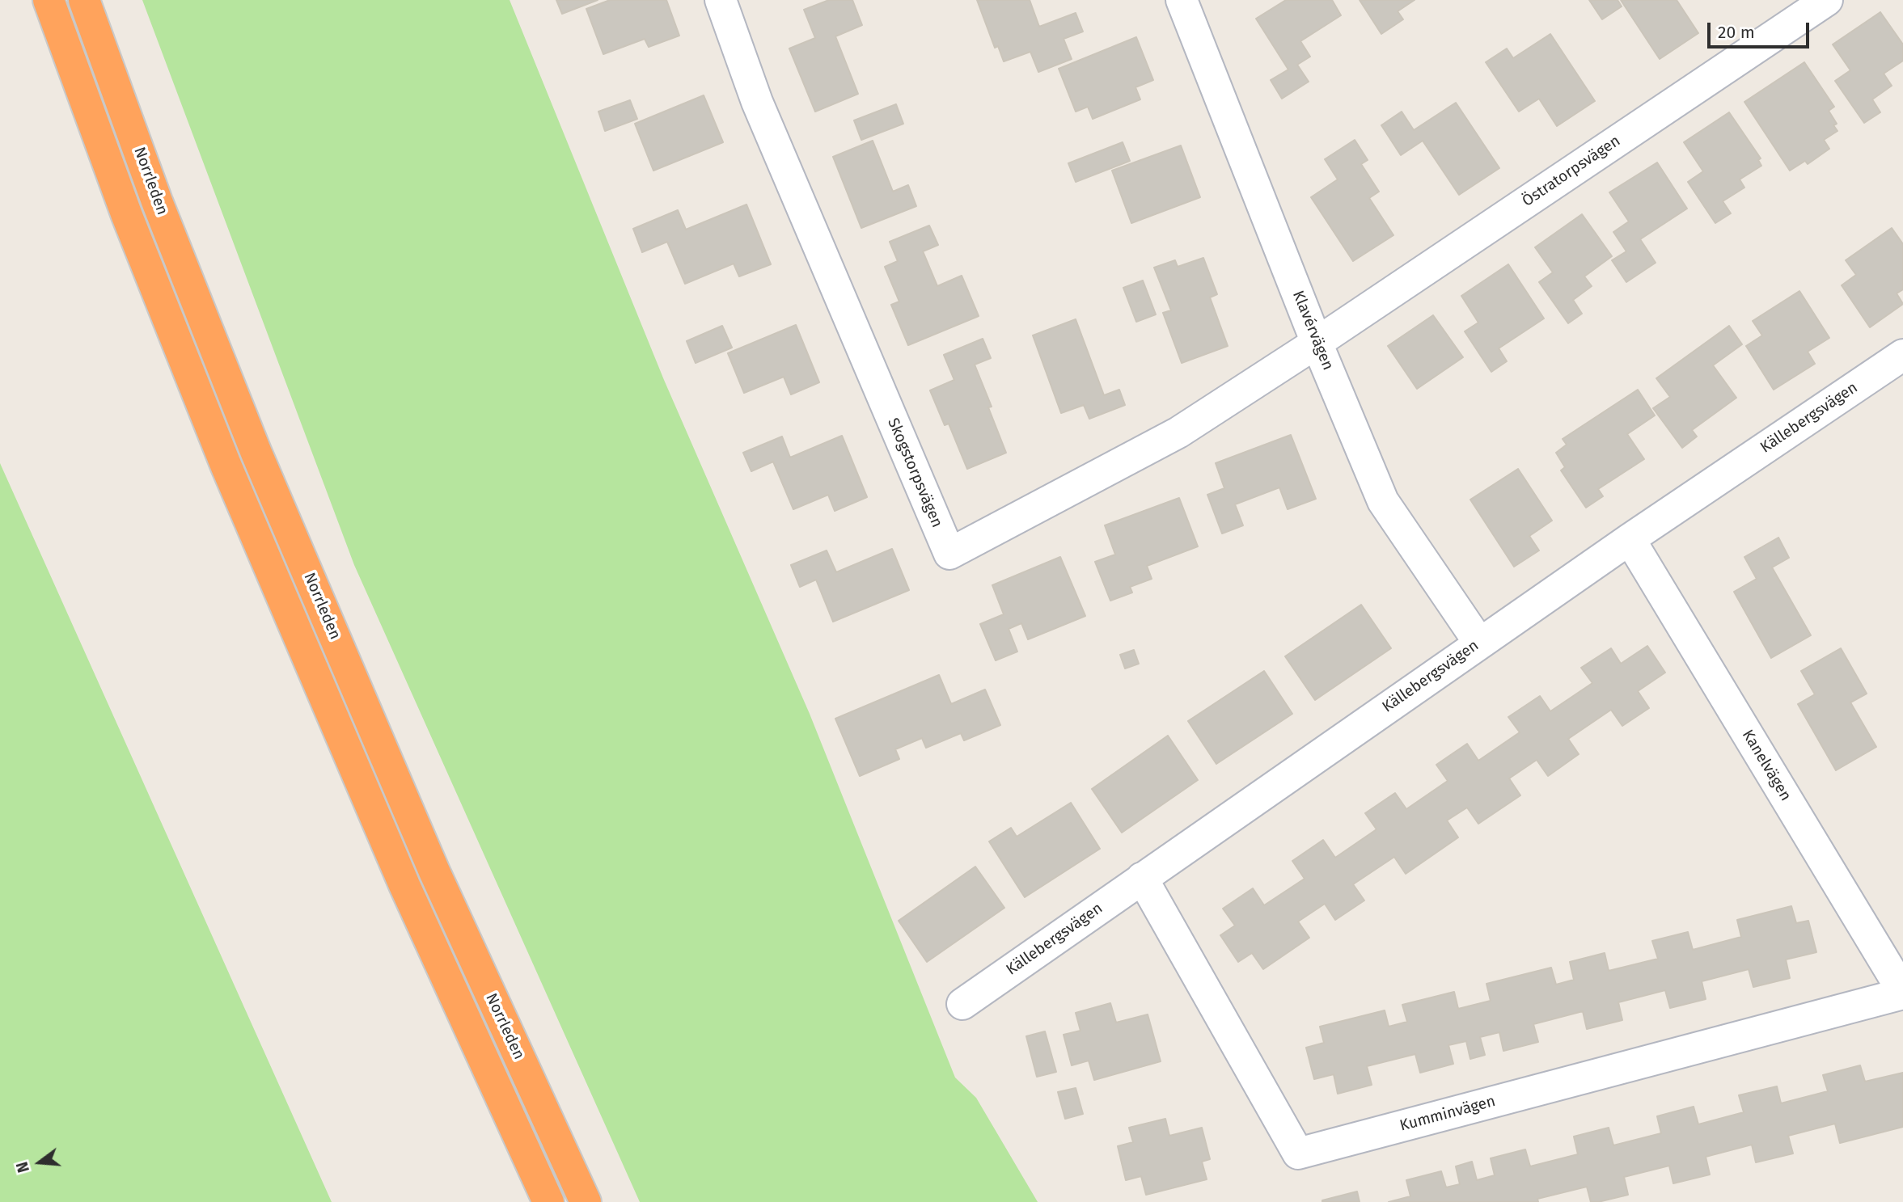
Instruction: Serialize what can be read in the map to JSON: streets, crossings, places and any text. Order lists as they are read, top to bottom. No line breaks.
{"streets":{"highway":["Norrleden"],"street":["Östratorpsvägen","Klavérvägen","Källebergsvägen","Skogstorpsvägen","Kanelvägen","Kumminvägen"]},"crossings":[["Östratorpsvägen","Klavérvägen"],["Östratorpsvägen","Skogstorpsvägen"],["Klavérvägen","Källebergsvägen"],["Klavérvägen","Skogstorpsvägen"],["Källebergsvägen","Kanelvägen"],["Källebergsvägen","Kumminvägen"],["Kanelvägen","Kumminvägen"]],"scale_bar":"20 m","north":"left"}
